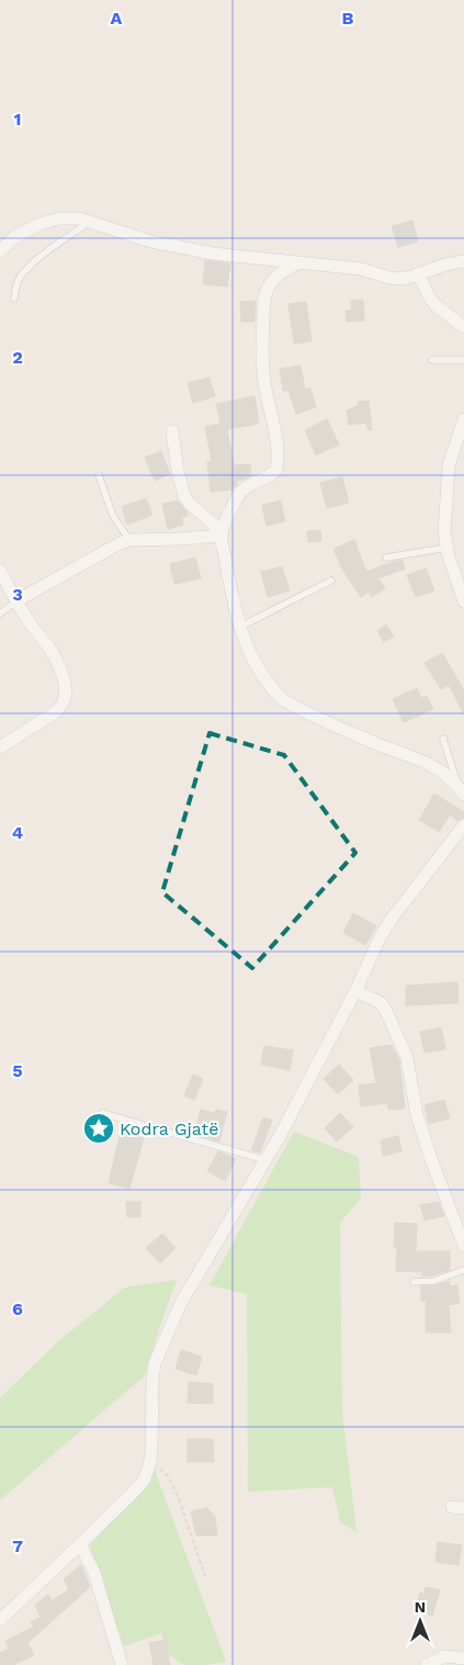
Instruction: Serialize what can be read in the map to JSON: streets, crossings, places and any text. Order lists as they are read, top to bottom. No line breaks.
{"places":{"place":["Kodra Gjatë"]},"north":"top","grid":{"columns":["A","B"],"rows":["1","2","3","4","5","6","7"]}}
